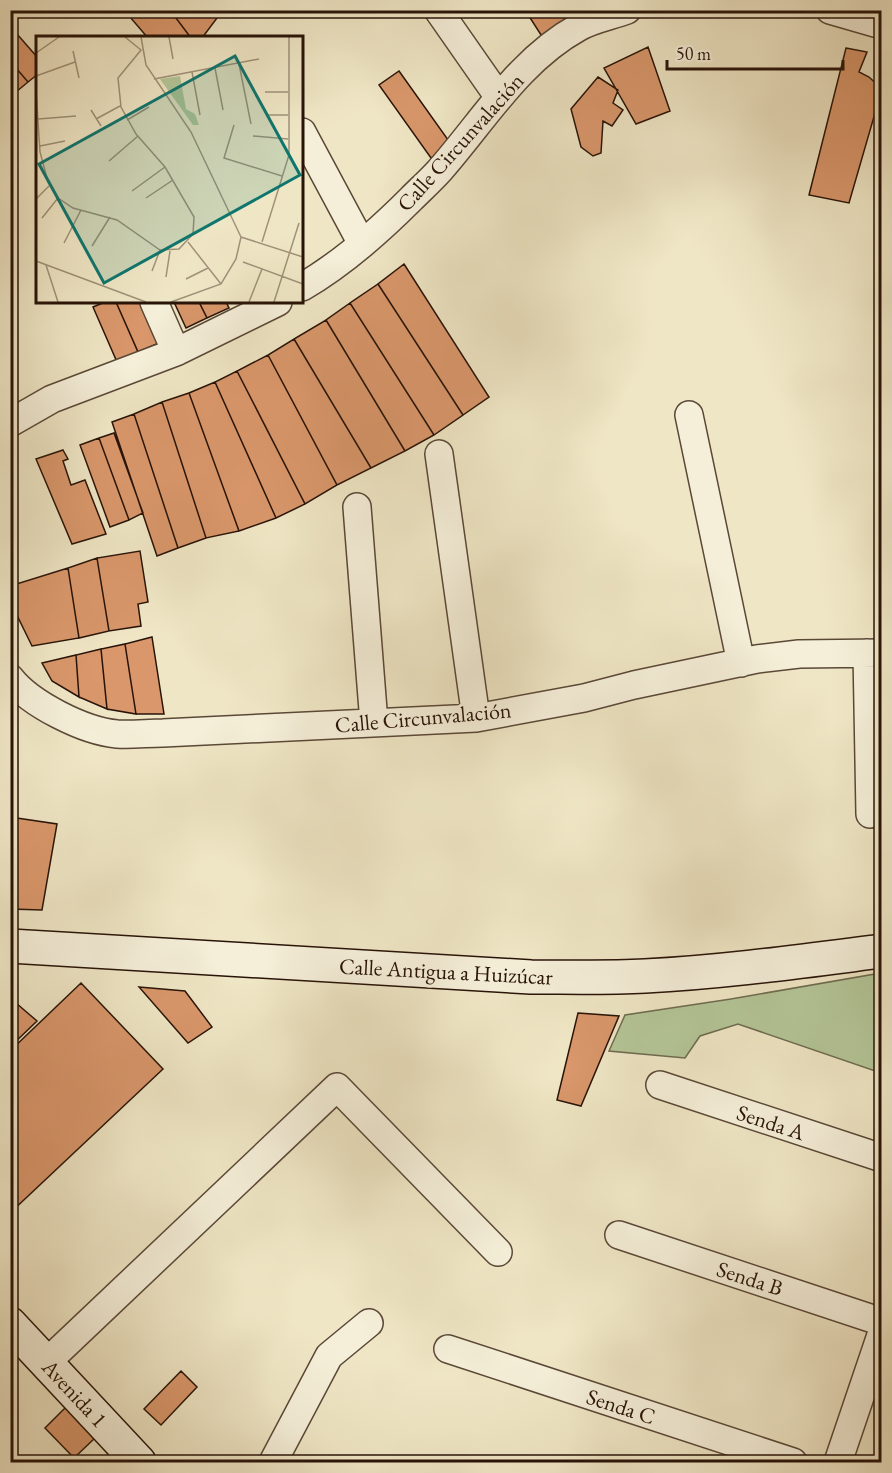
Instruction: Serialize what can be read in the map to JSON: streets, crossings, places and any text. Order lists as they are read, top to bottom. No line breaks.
{"streets":{"main road":["Calle Antigua a Huizúcar","Avenida 1"],"street":["Calle Circunvalación","Senda A","Senda B","Senda C"]},"scale_bar":"50 m"}
